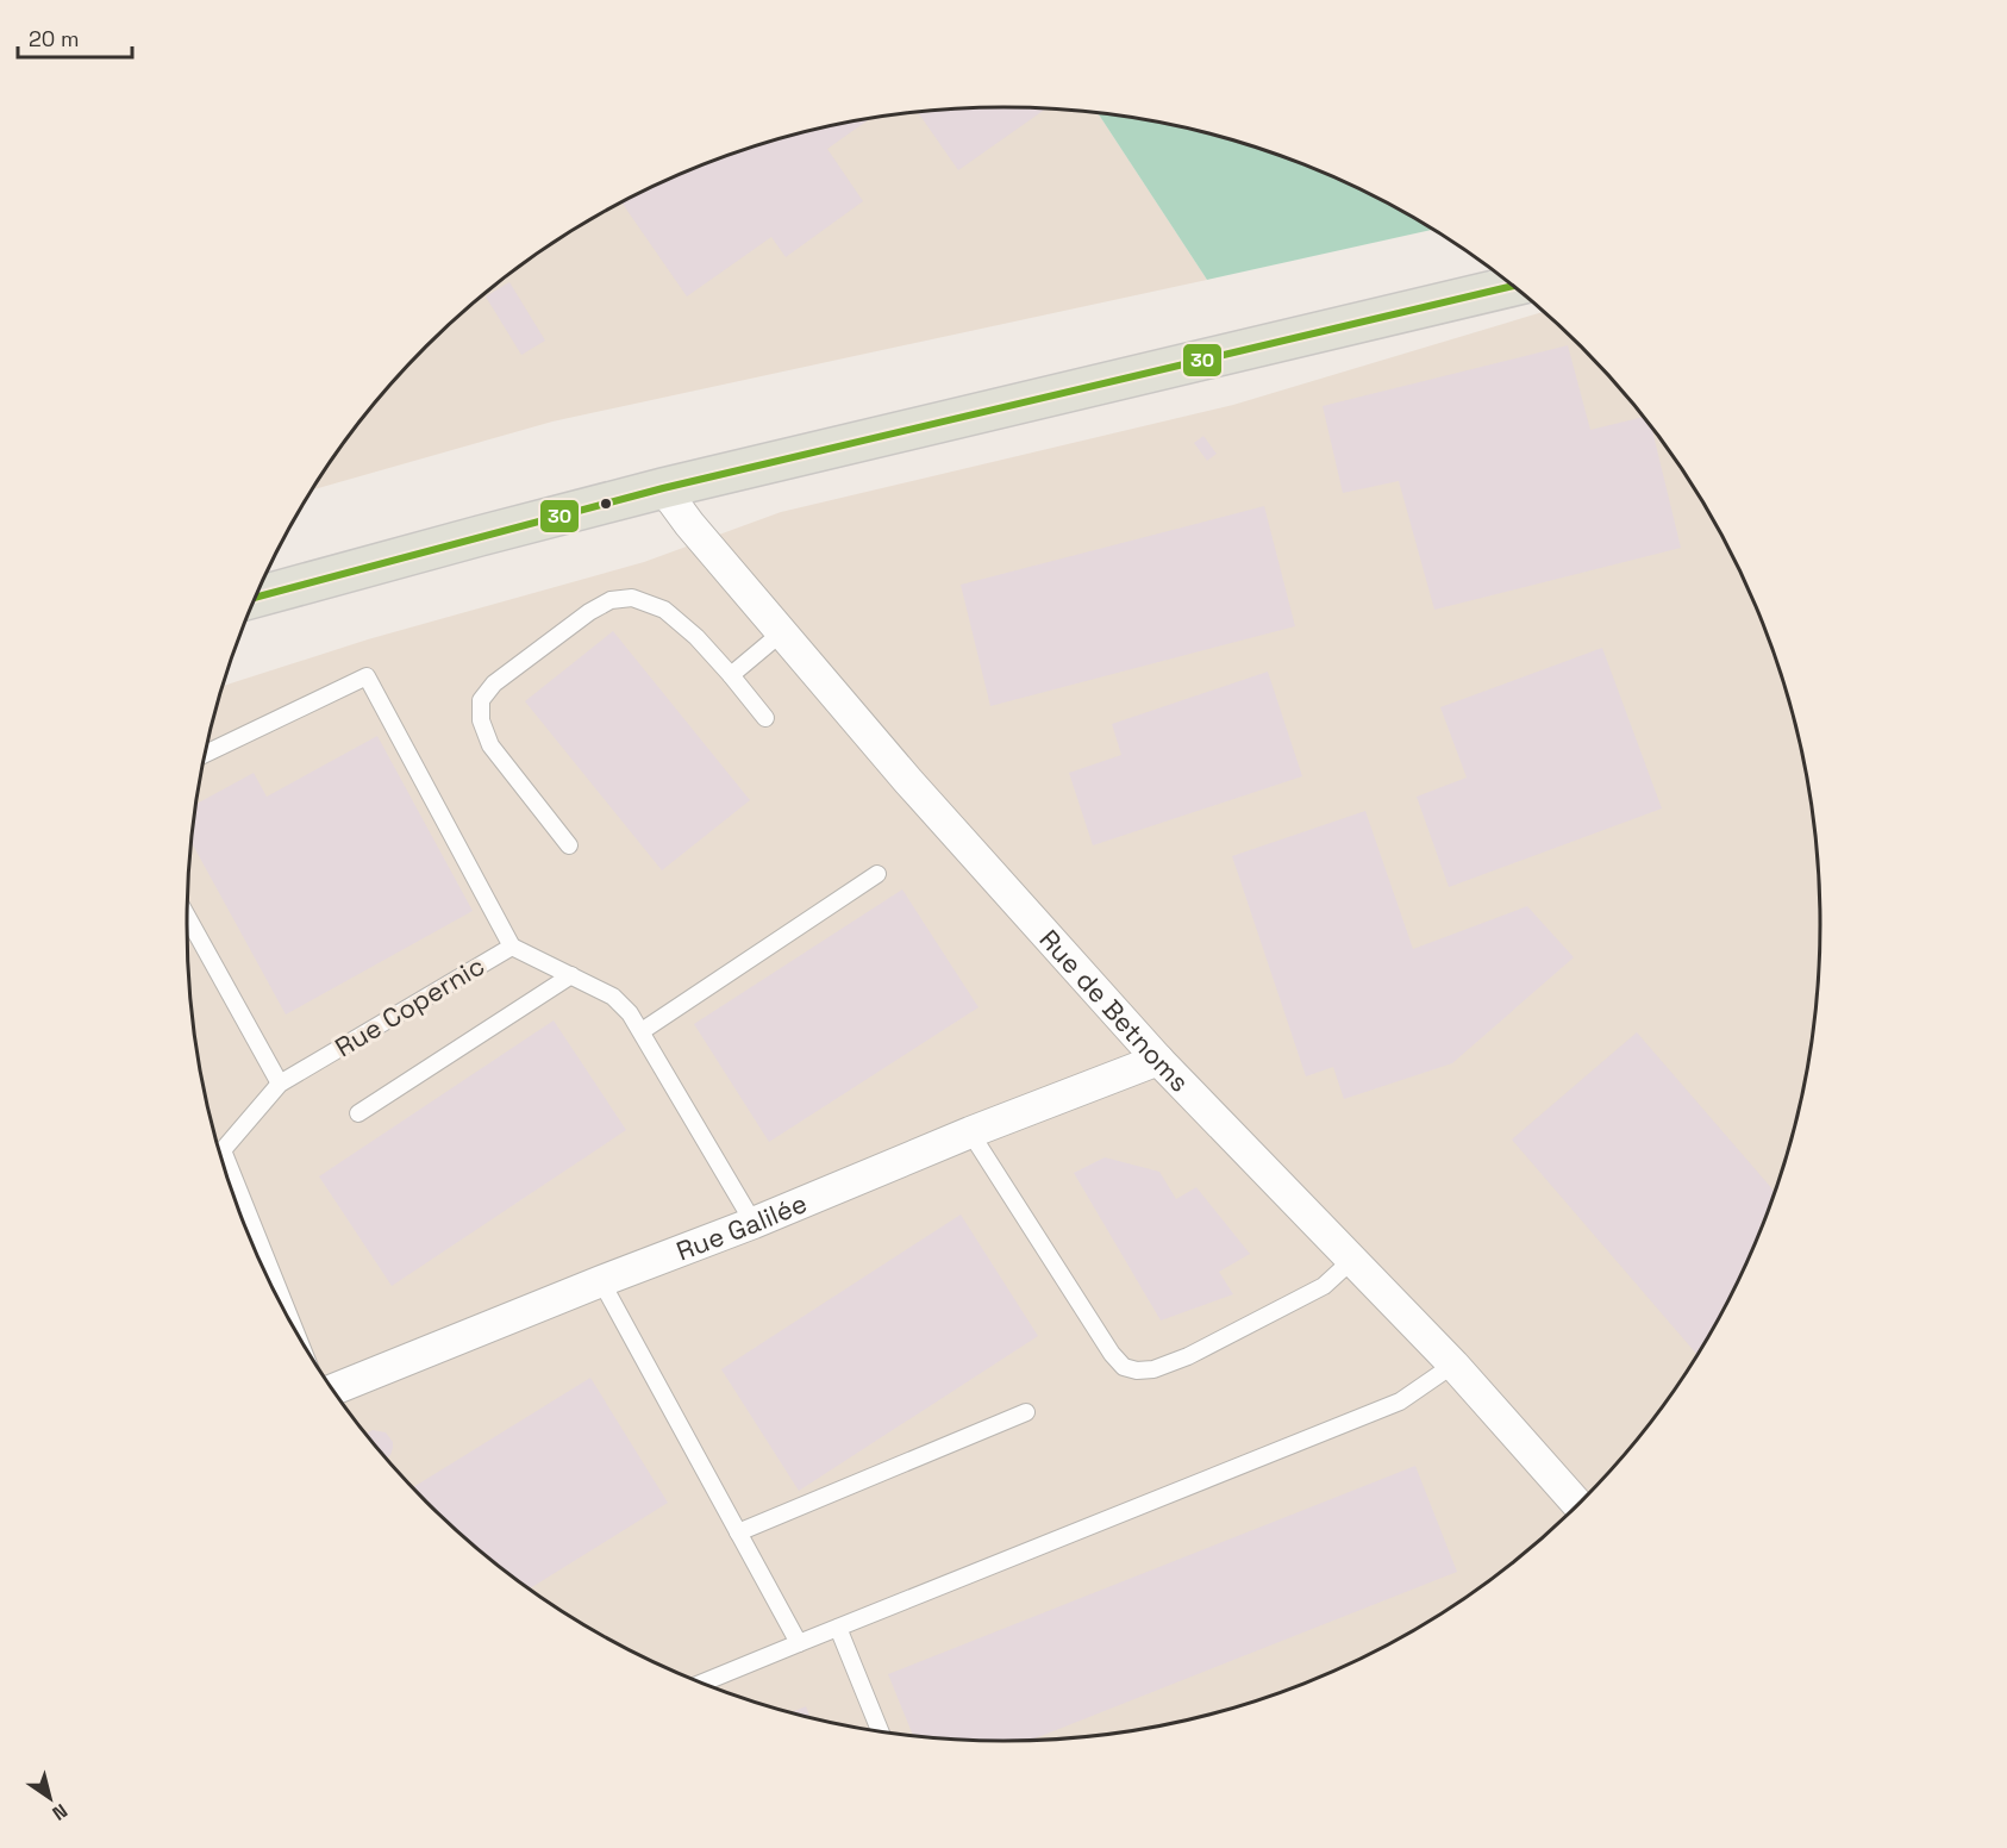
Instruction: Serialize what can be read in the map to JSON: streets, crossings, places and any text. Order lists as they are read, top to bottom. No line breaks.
{"streets":{"street":["Rue de Betnoms","Rue Galilée"],"lane":["Rue Copernic"]},"crossings":[["Rue Copernic","Rue Galilée"],["Rue de Betnoms","Rue Galilée"]],"lines":["transit line 30"],"scale_bar":"20 m","north":"bottom right"}
